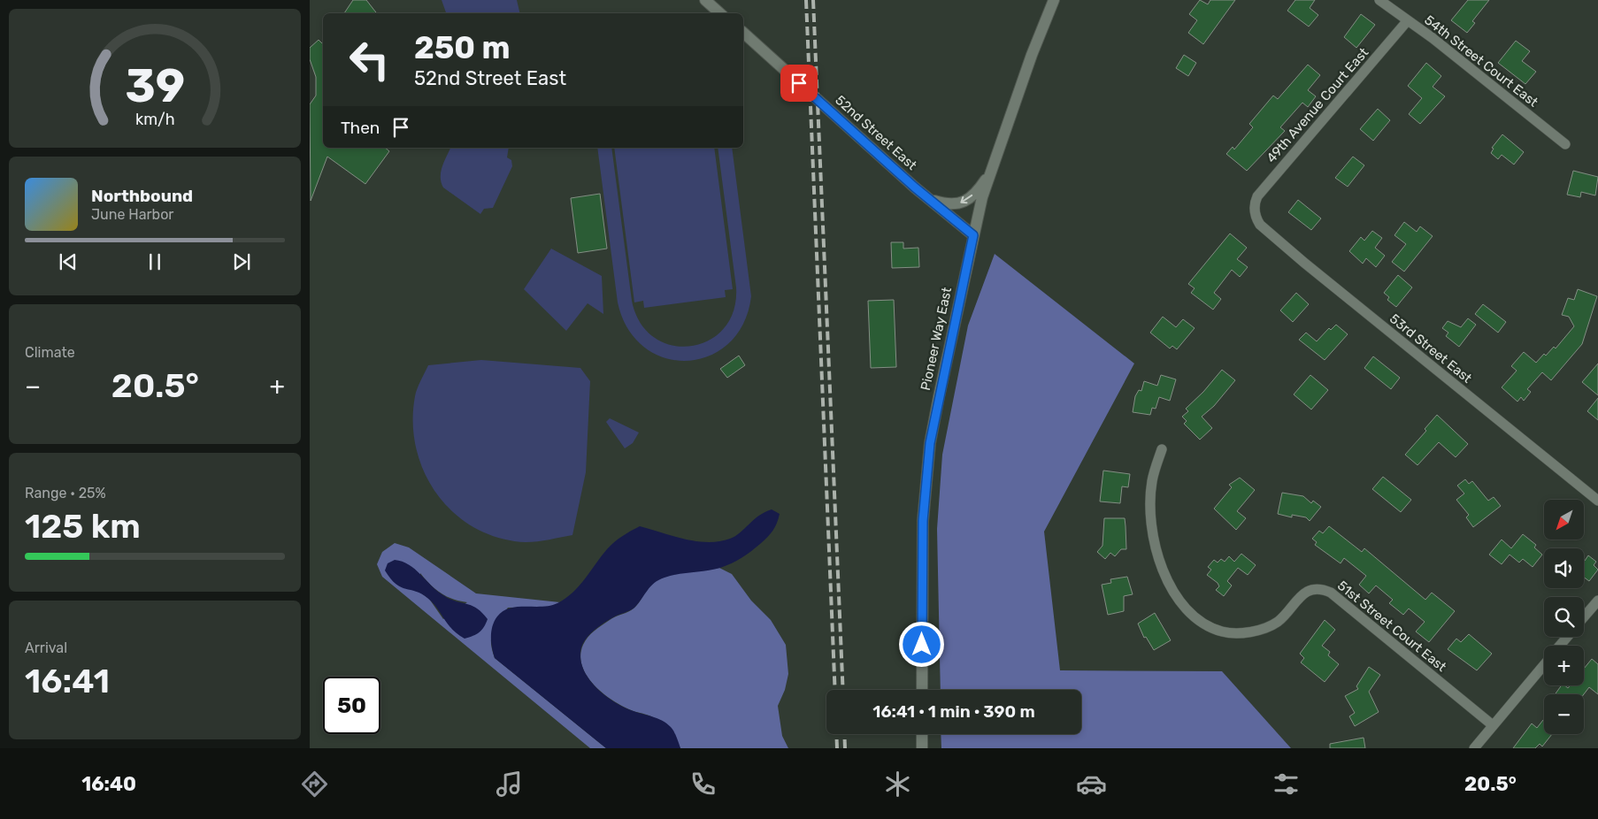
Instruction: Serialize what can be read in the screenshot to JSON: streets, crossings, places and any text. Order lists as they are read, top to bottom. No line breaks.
{"streets":{"main road":["52nd Street East","Pioneer Way East"],"street":["54th Street Court East","49th Avenue Court East","53rd Street East","51st Street Court East"]},"crossings":[["54th Street Court East","49th Avenue Court East"],["49th Avenue Court East","53rd Street East"],["52nd Street East","Pioneer Way East"]],"north":"bottom left","page":{"turn":["250 m","52nd Street East"],"then":"Then","song":["Northbound","June Harbor"],"tile":["Climate",["Range · 25%","125 km"],["Arrival","16:41"]],"heat":["−","20.5°","+"],"map_buttons":["+","−"],"limit":"50","trip":"16:41 · 1 min · 390 m","tabs":["16:40","20.5°"],"gauge":["39","km/h"]}}
